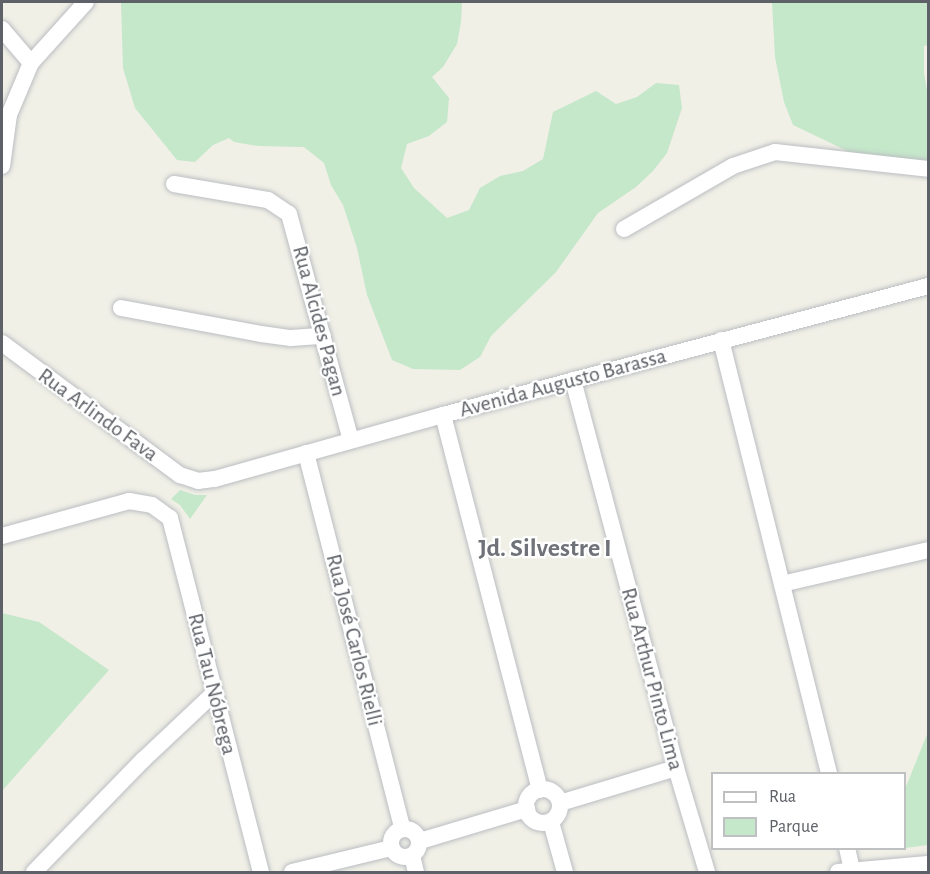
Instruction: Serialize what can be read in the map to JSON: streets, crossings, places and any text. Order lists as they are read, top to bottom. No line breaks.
{"streets":{"street":["Rua Alcides Pagan","Avenida Augusto Barassa","Rua Arlindo Fava","Rua José Carlos Rielli","Rua Arthur Pinto Lima","Rua Tau Nóbrega"]},"crossings":[["Rua Alcides Pagan","Avenida Augusto Barassa"],["Avenida Augusto Barassa","Rua Arlindo Fava"],["Avenida Augusto Barassa","Rua José Carlos Rielli"],["Avenida Augusto Barassa","Rua Arthur Pinto Lima"]],"districts":["Jd. Silvestre I"],"legend":["Rua","Parque"]}
